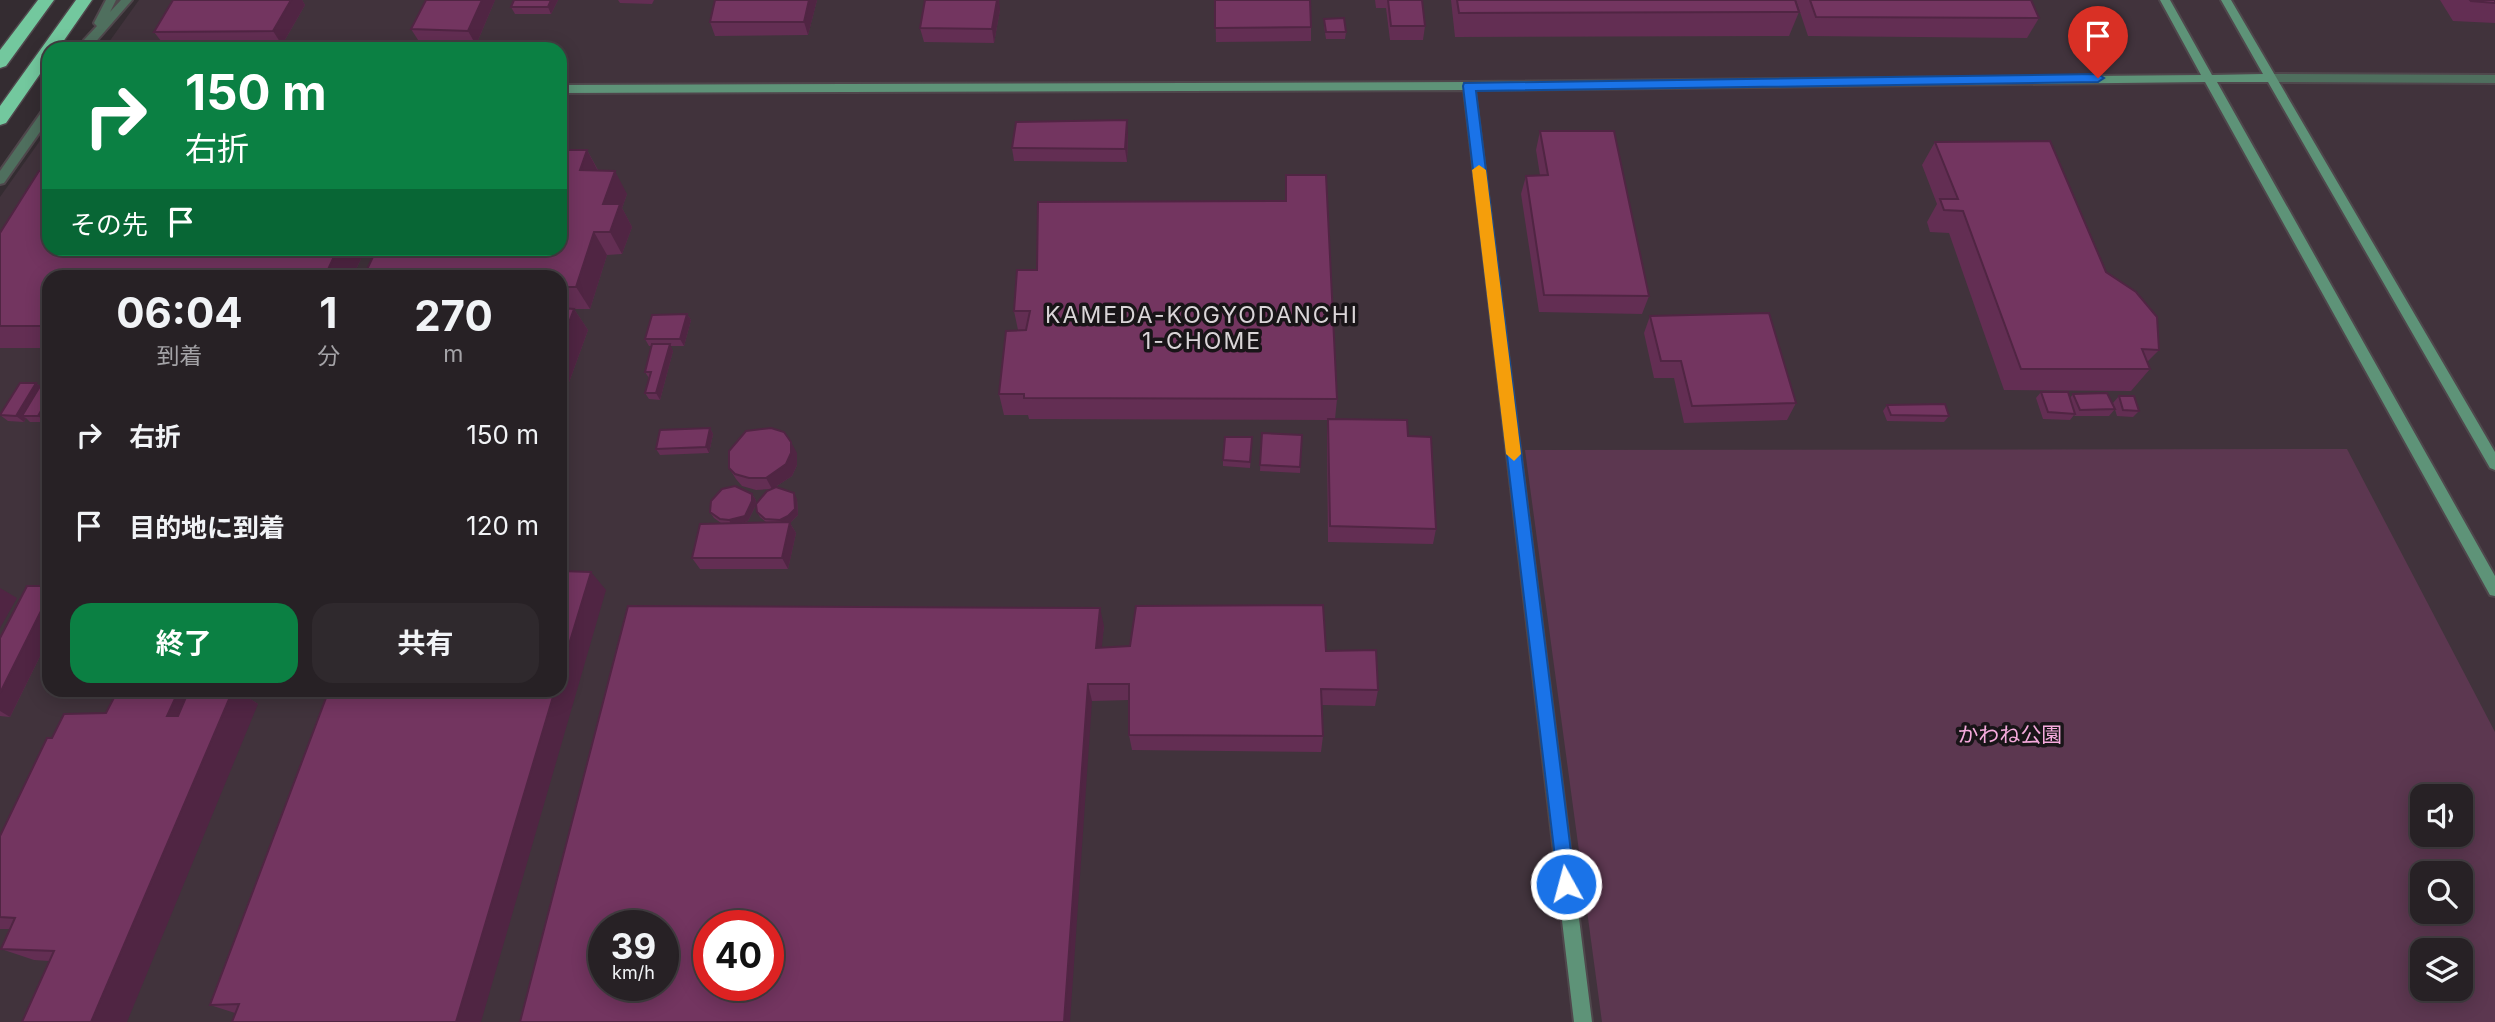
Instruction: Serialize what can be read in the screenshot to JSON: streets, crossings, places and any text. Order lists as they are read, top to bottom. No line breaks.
{"districts":["KAMEDA-KOGYODANCHI 1-CHOME"],"parks":["かわね公園"],"page":{"turn":["150 m","右折"],"then":"その先","eta":["06:04","到着","1","分","270","m"],"list":[{"name":"右折","value":"150 m"},{"name":"目的地に到着","value":"120 m"}],"buttons":["終了","共有"],"speed":"39 km/h","limit":"40"}}
